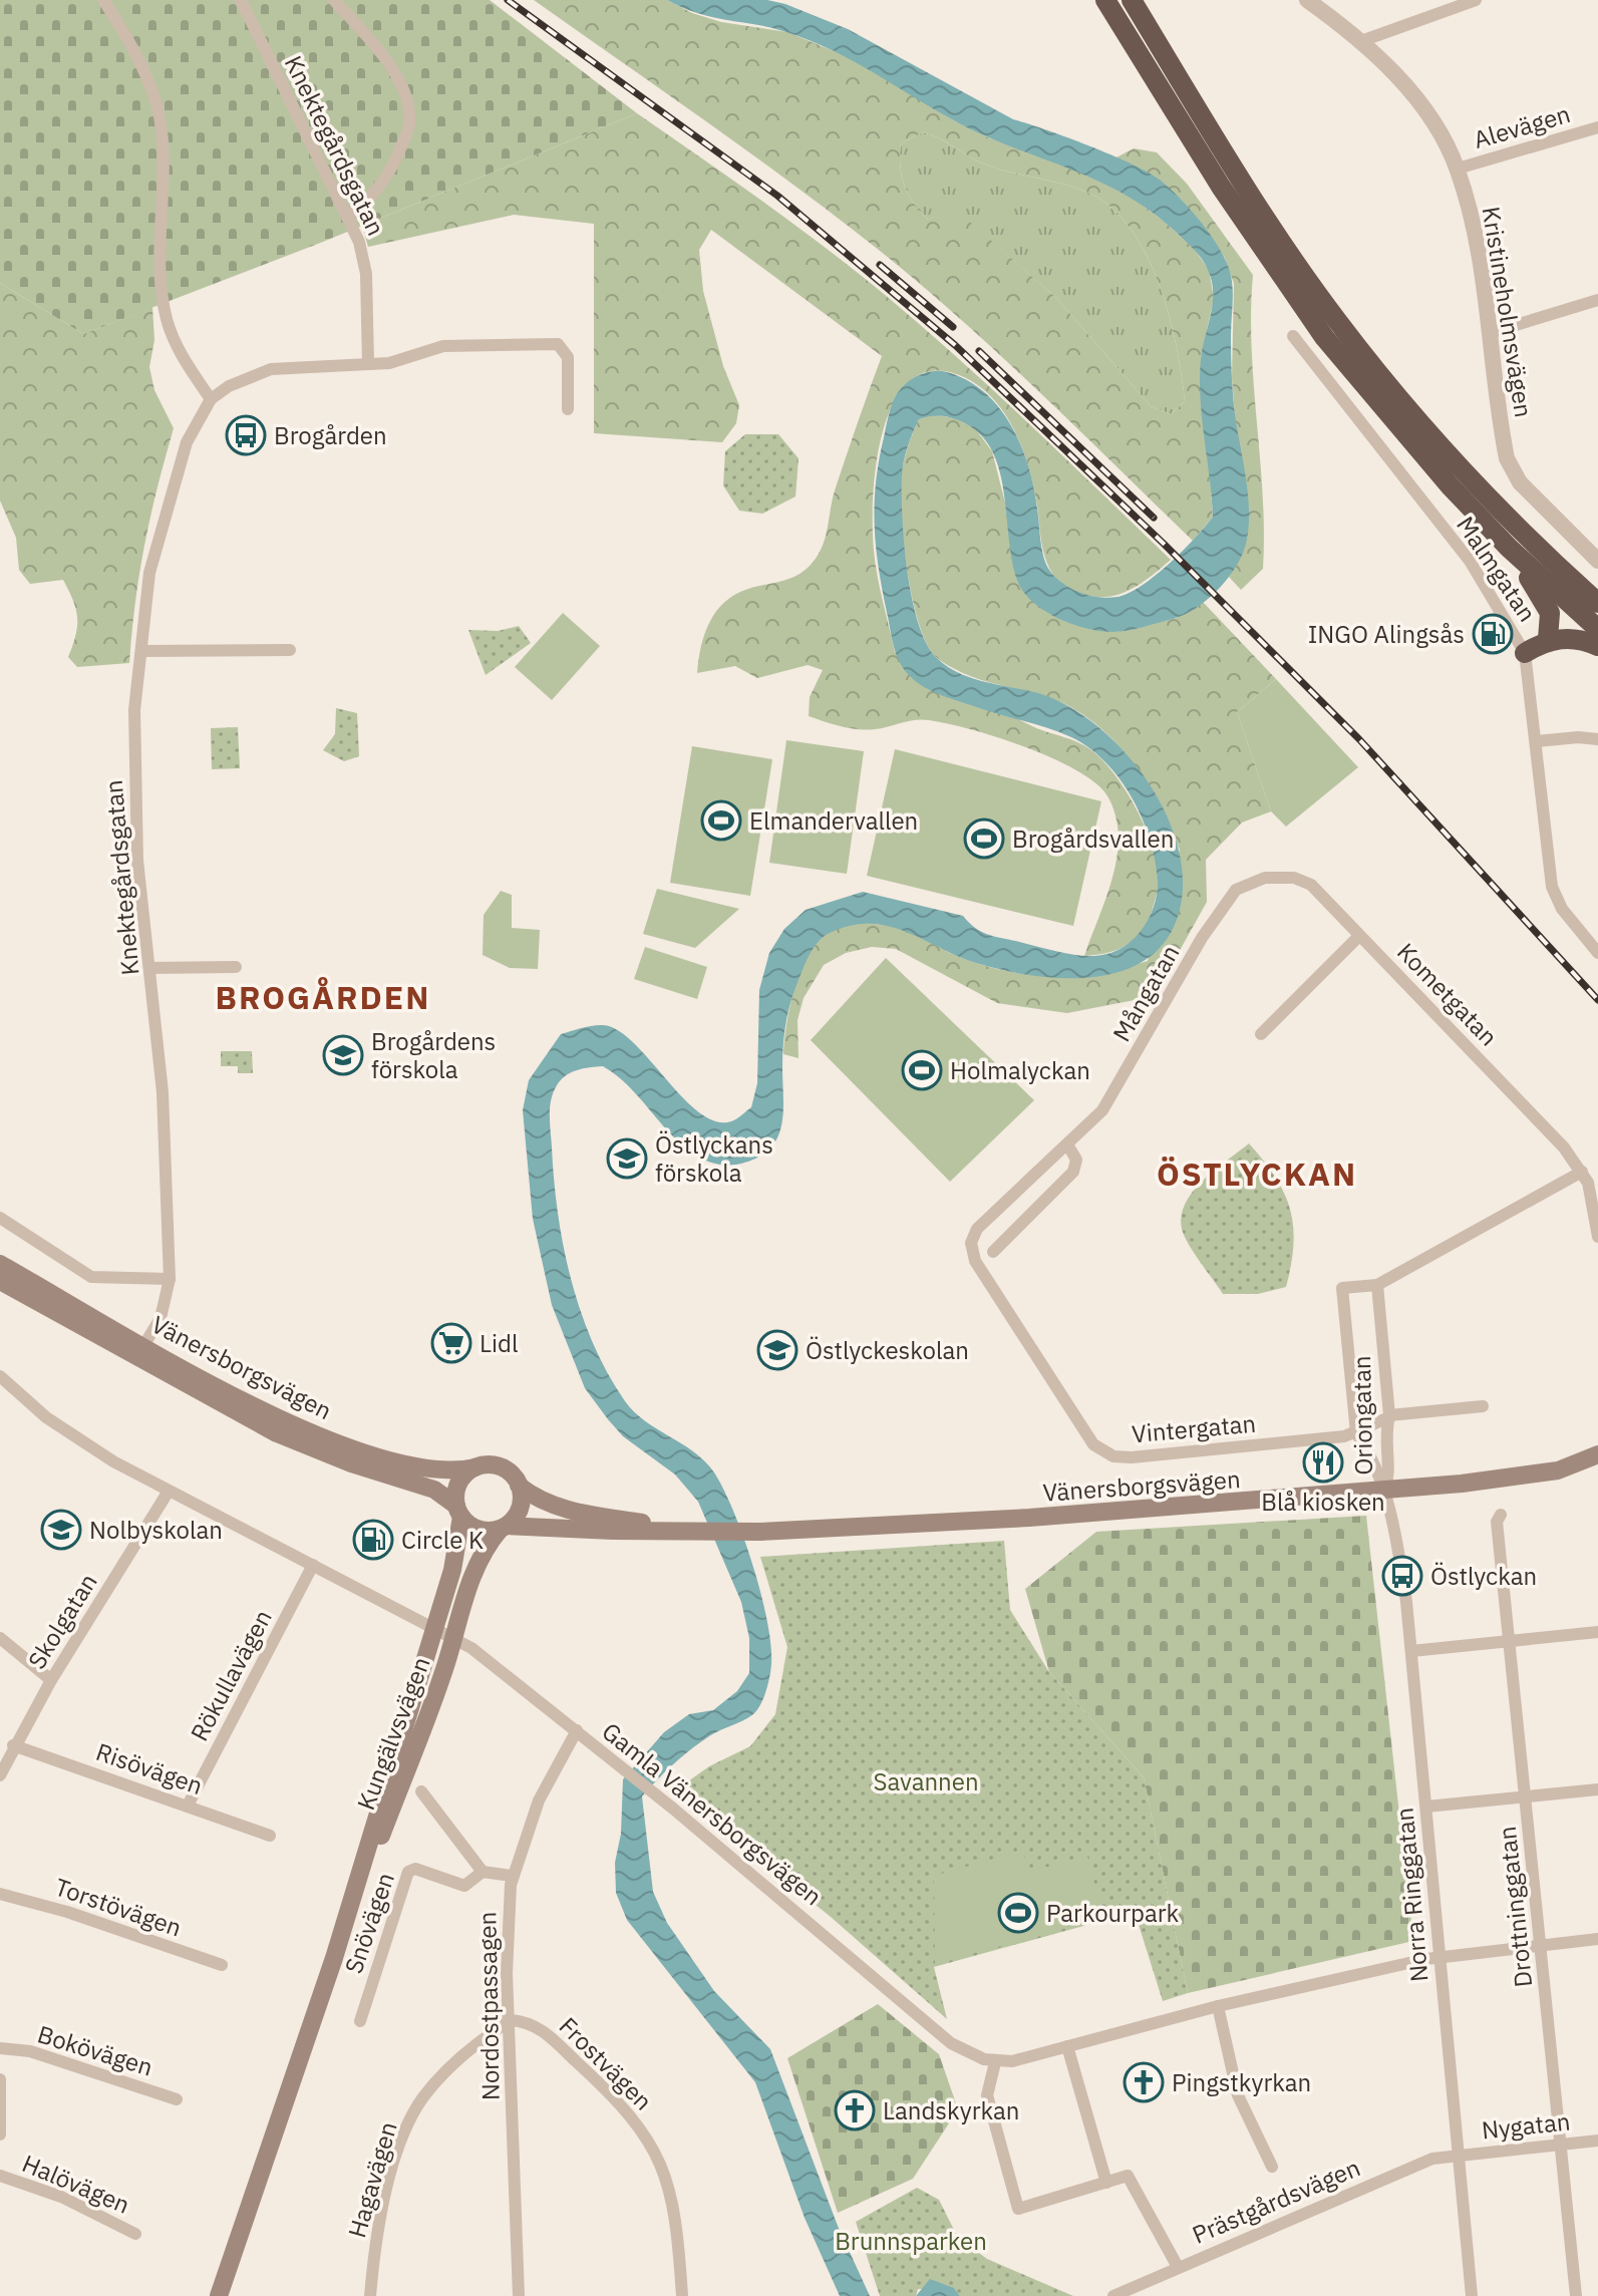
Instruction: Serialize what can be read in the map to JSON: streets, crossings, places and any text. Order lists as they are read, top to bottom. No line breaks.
{"streets":{"main road":["Vänersborgsvägen","Kungälvsvägen"],"street":["Alevägen","Knektegårdsgatan","Kristineholmsvägen","Malmgatan","Mångatan","Kometgatan","Oriongatan","Vintergatan","Skolgatan","Rökullavägen","Risövägen","Gamla Vänersborgsvägen","Norra Ringgatan","Torstövägen","Drottninggatan","Snövägen","Nordostpassagen","Bokövägen","Frostvägen","Nygatan","Hagavägen","Halövägen","Prästgårdsvägen"]},"crossings":[["Alevägen","Kristineholmsvägen"],["Knektegårdsgatan","Vänersborgsvägen"],["Mångatan","Kometgatan"],["Mångatan","Vintergatan"],["Kometgatan","Oriongatan"],["Vänersborgsvägen","Oriongatan"],["Vänersborgsvägen","Kungälvsvägen"],["Vänersborgsvägen","Norra Ringgatan"],["Oriongatan","Vintergatan"],["Oriongatan","Norra Ringgatan"],["Skolgatan","Risövägen"],["Skolgatan","Gamla Vänersborgsvägen"],["Rökullavägen","Risövägen"],["Rökullavägen","Gamla Vänersborgsvägen"],["Kungälvsvägen","Gamla Vänersborgsvägen"],["Gamla Vänersborgsvägen","Nordostpassagen"],["Norra Ringgatan","Nygatan"],["Norra Ringgatan","Prästgårdsvägen"],["Drottninggatan","Nygatan"],["Snövägen","Nordostpassagen"],["Nordostpassagen","Frostvägen"],["Nordostpassagen","Hagavägen"],["Frostvägen","Hagavägen"],["Nygatan","Prästgårdsvägen"]],"districts":["BROGÅRDEN","ÖSTLYCKAN"],"parks":["Savannen","Brunnsparken"],"places":{"bus stop":["Brogården","Östlyckan"],"fuel station":["INGO Alingsås","Circle K"],"sports":["Elmandervallen","Brogårdsvallen","Holmalyckan","Parkourpark"],"school or university":["Brogårdens förskola","Östlyckans förskola","Östlyckeskolan","Nolbyskolan"],"supermarket":["Lidl"],"restaurant":["Blå kiosken"],"church":["Pingstkyrkan","Landskyrkan"]}}
